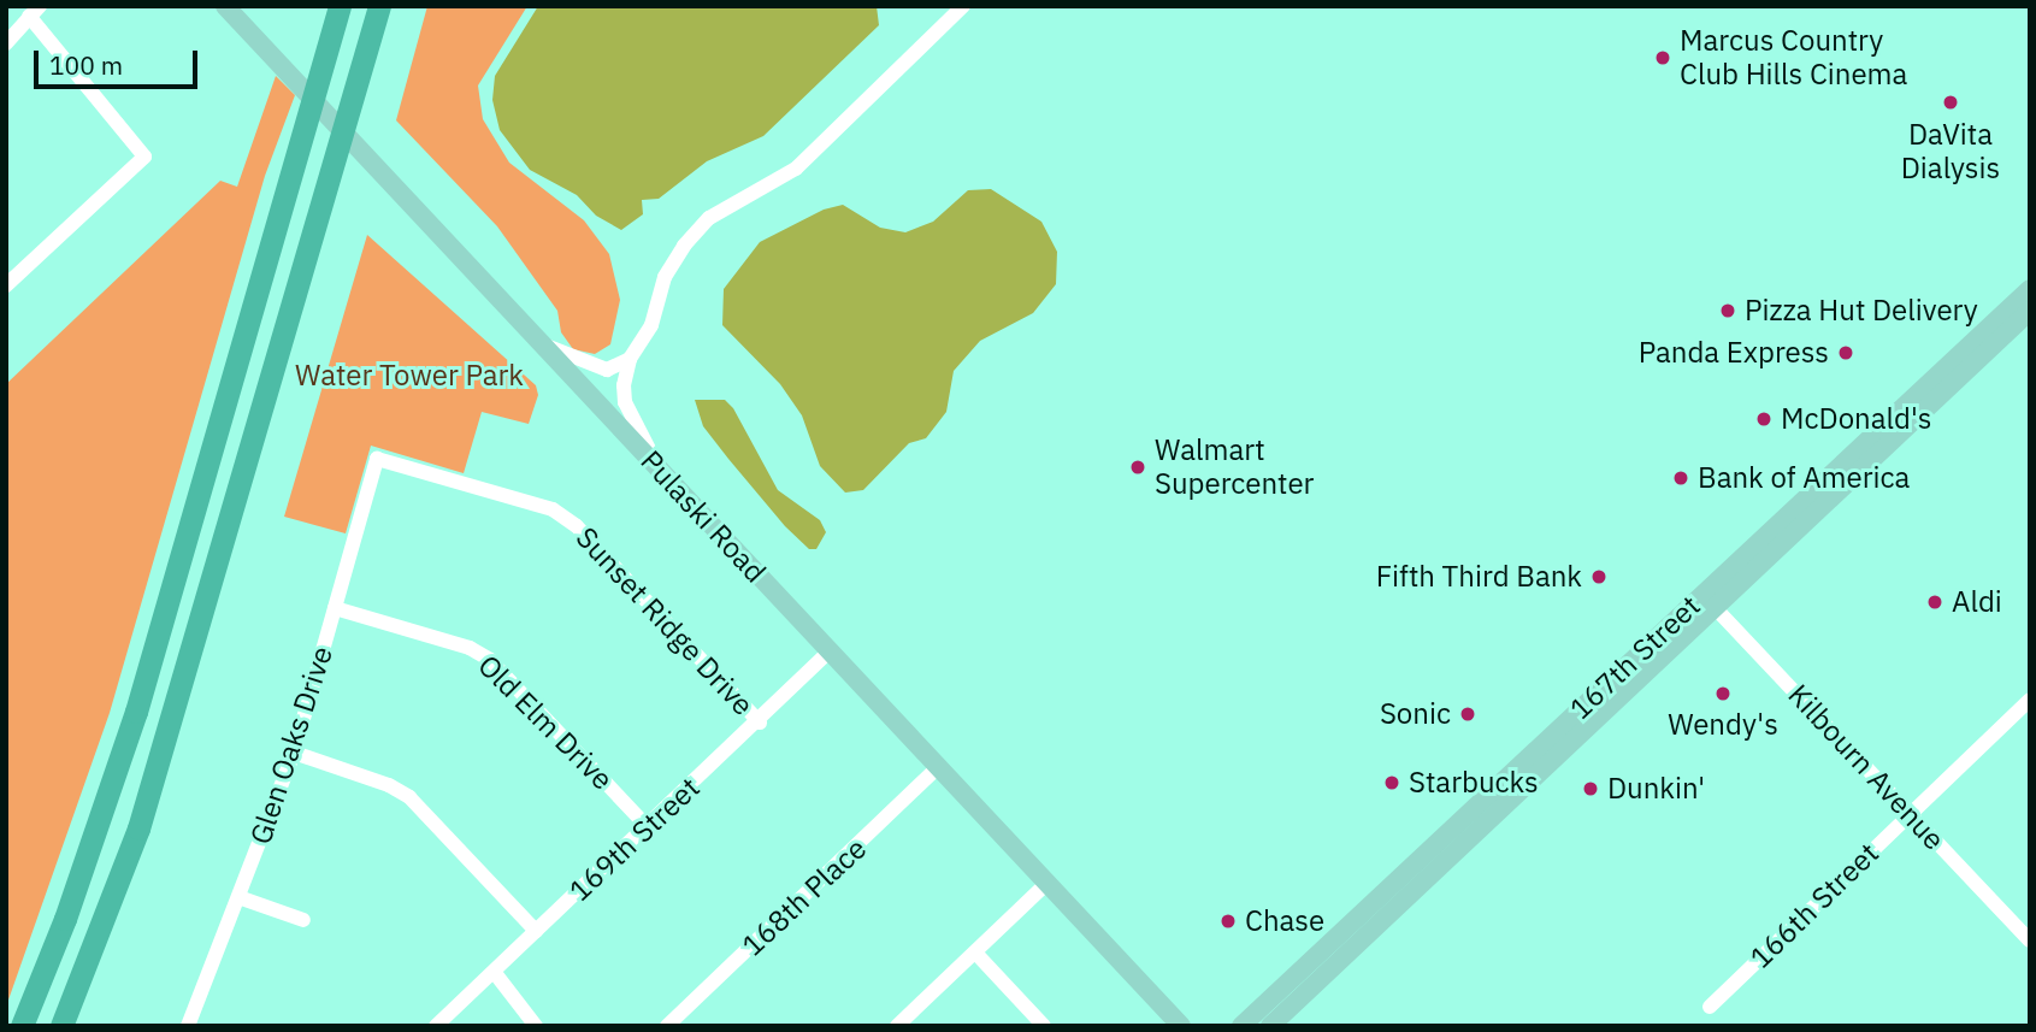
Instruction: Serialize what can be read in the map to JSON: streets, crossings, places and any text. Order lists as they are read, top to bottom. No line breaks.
{"streets":{"main road":["Pulaski Road","167th Street"],"street":["Sunset Ridge Drive","Old Elm Drive","Glen Oaks Drive","Kilbourn Avenue","169th Street","168th Place","166th Street"]},"crossings":[["Pulaski Road","169th Street"],["Pulaski Road","168th Place"],["Sunset Ridge Drive","Glen Oaks Drive"],["Sunset Ridge Drive","169th Street"],["167th Street","Kilbourn Avenue"],["Old Elm Drive","Glen Oaks Drive"],["Old Elm Drive","169th Street"],["Kilbourn Avenue","166th Street"]],"parks":["Water Tower Park"],"places":["Marcus Country Club Hills Cinema","DaVita Dialysis","Pizza Hut Delivery","Panda Express","McDonald's","Walmart Supercenter","Bank of America","Fifth Third Bank","Aldi","Wendy's","Sonic","Starbucks","Dunkin'","Chase"],"scale_bar":"100 m"}
